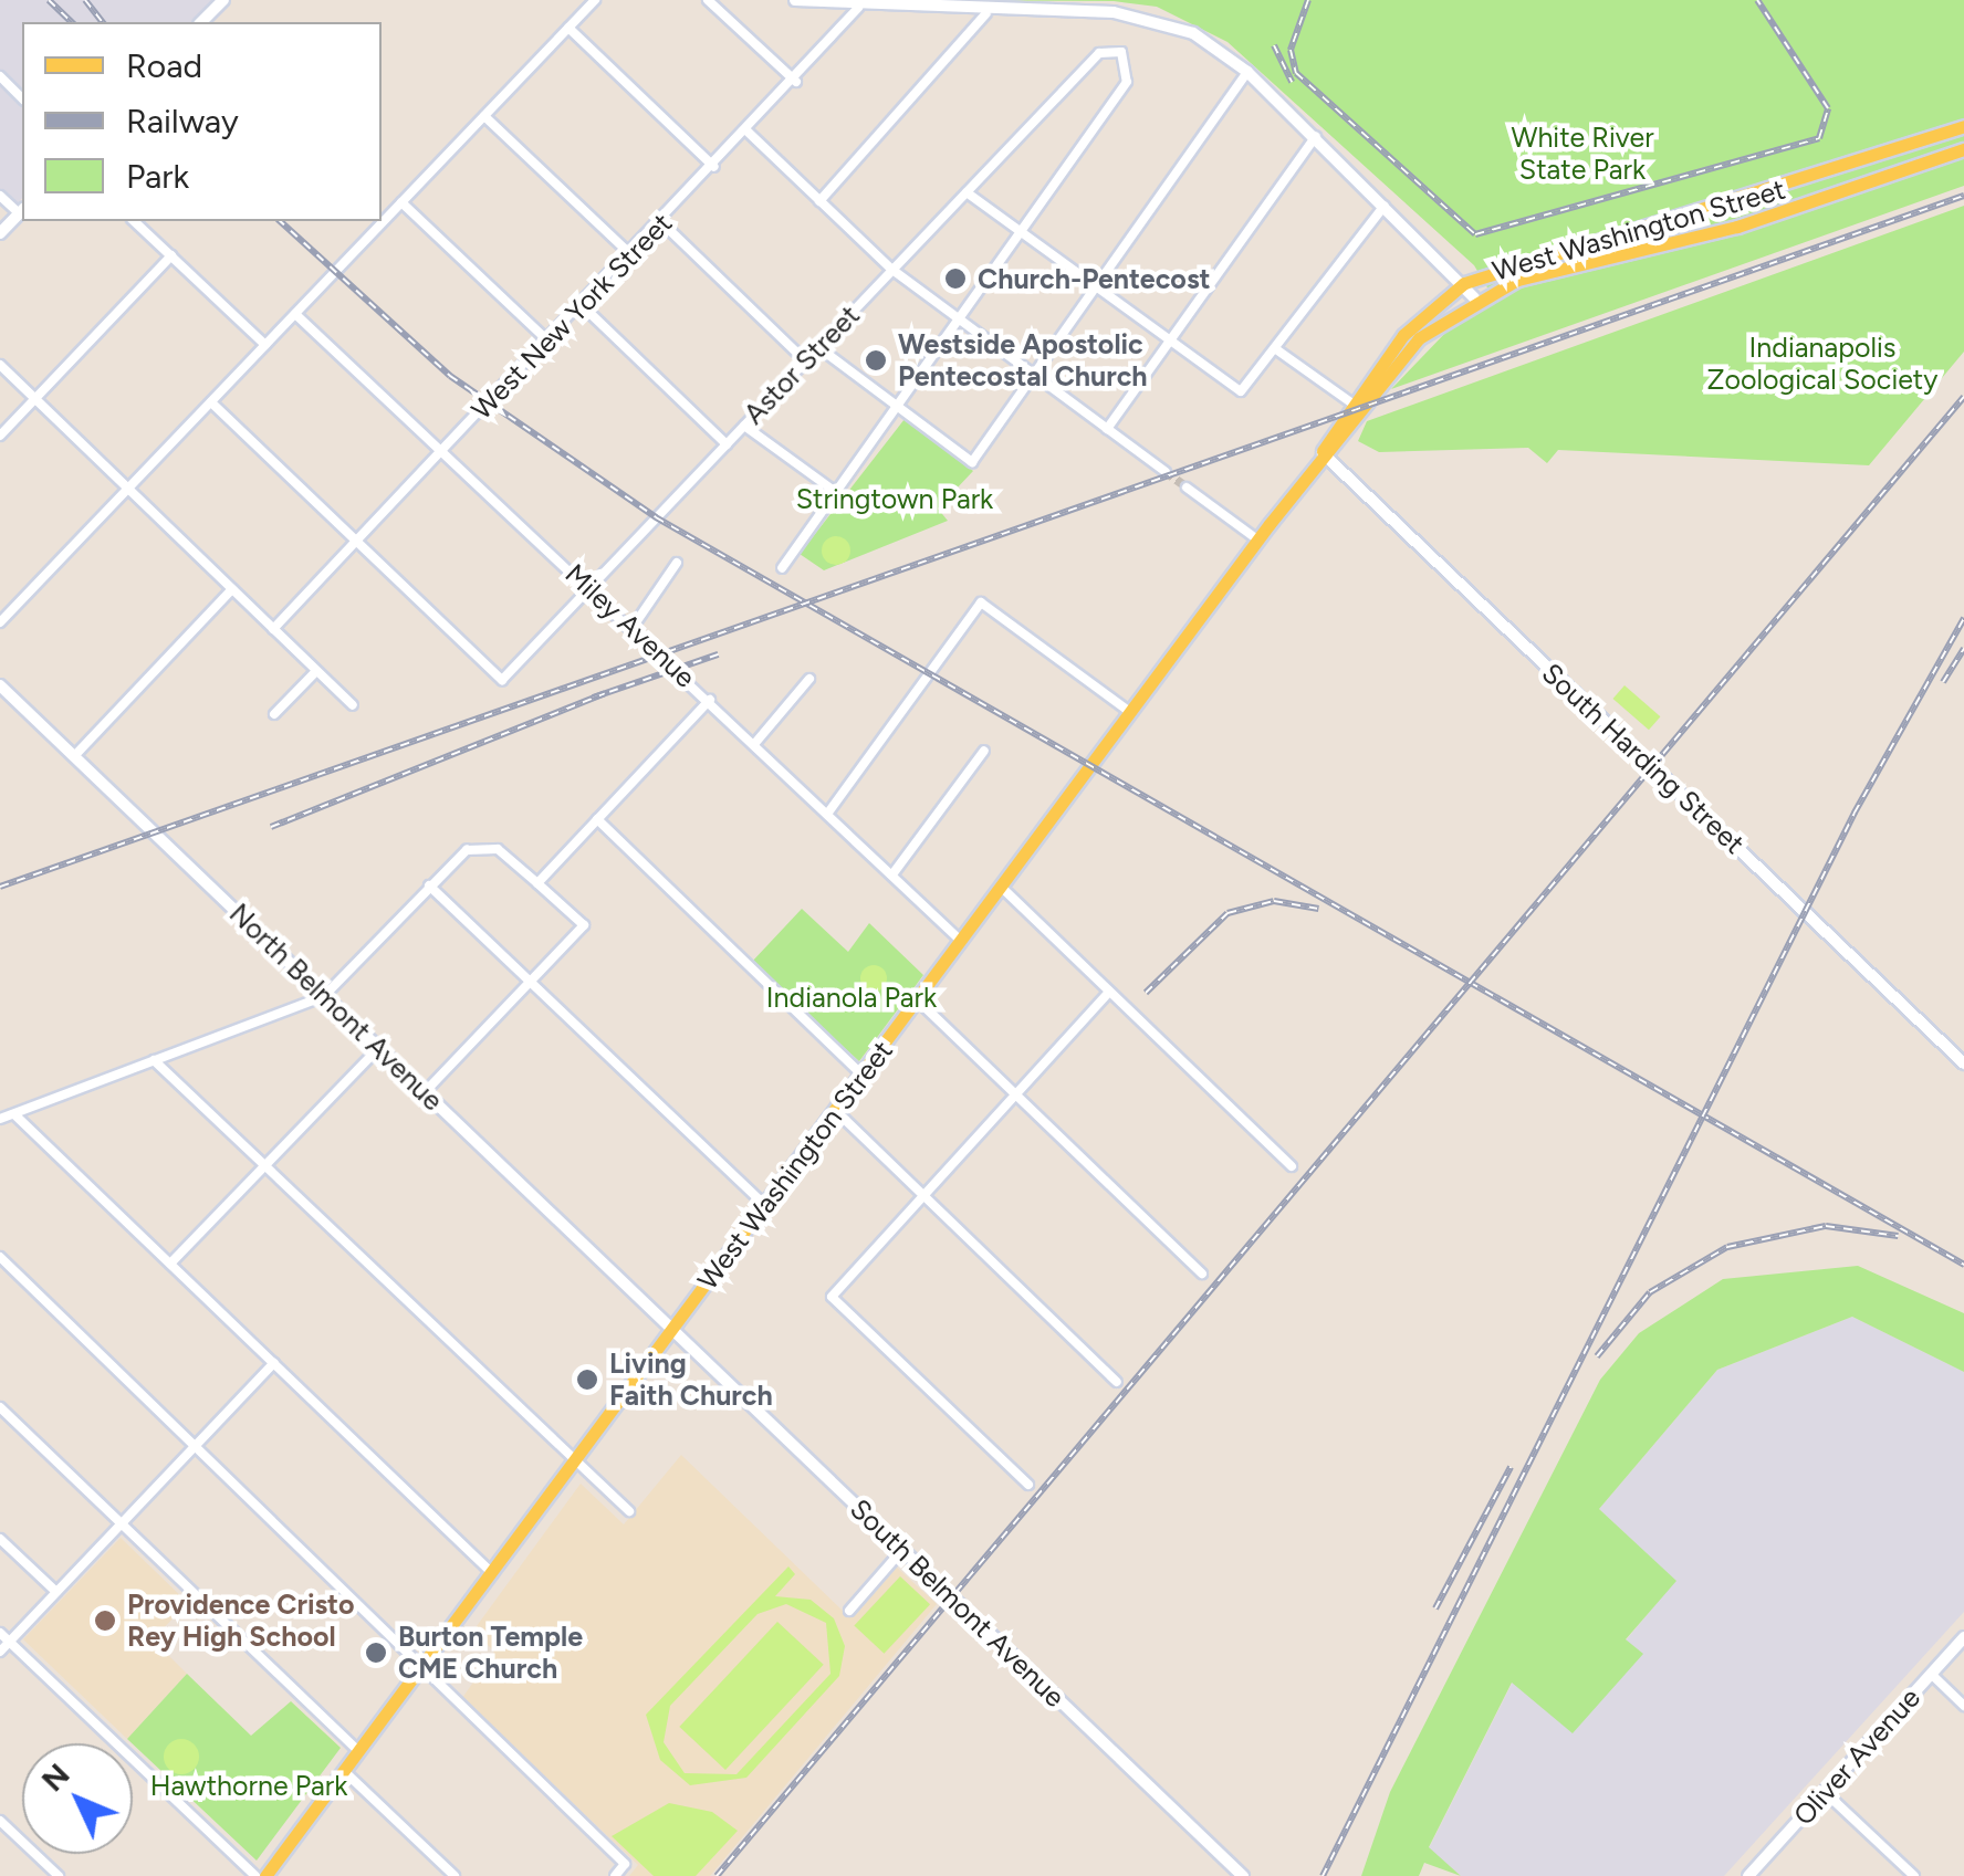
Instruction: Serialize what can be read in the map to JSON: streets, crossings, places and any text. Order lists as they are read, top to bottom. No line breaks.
{"streets":{"main road":["West Washington Street","South Harding Street","North Belmont Avenue","South Belmont Avenue","Oliver Avenue"],"street":["West New York Street","Astor Street","Miley Avenue"]},"crossings":[["West Washington Street","Miley Avenue"],["West Washington Street","South Harding Street"],["West Washington Street","North Belmont Avenue"],["West Washington Street","South Belmont Avenue"],["West New York Street","Astor Street"],["West New York Street","Miley Avenue"],["Astor Street","Miley Avenue"],["North Belmont Avenue","South Belmont Avenue"]],"parks":["White River State Park","Indianapolis Zoological Society","Stringtown Park","Indianola Park","Hawthorne Park"],"places":["Church-Pentecost","Westside Apostolic Pentecostal Church","Living Faith Church","Providence Cristo Rey High School","Burton Temple CME Church"],"legend":["Road","Railway","Park"],"north":"top left"}
